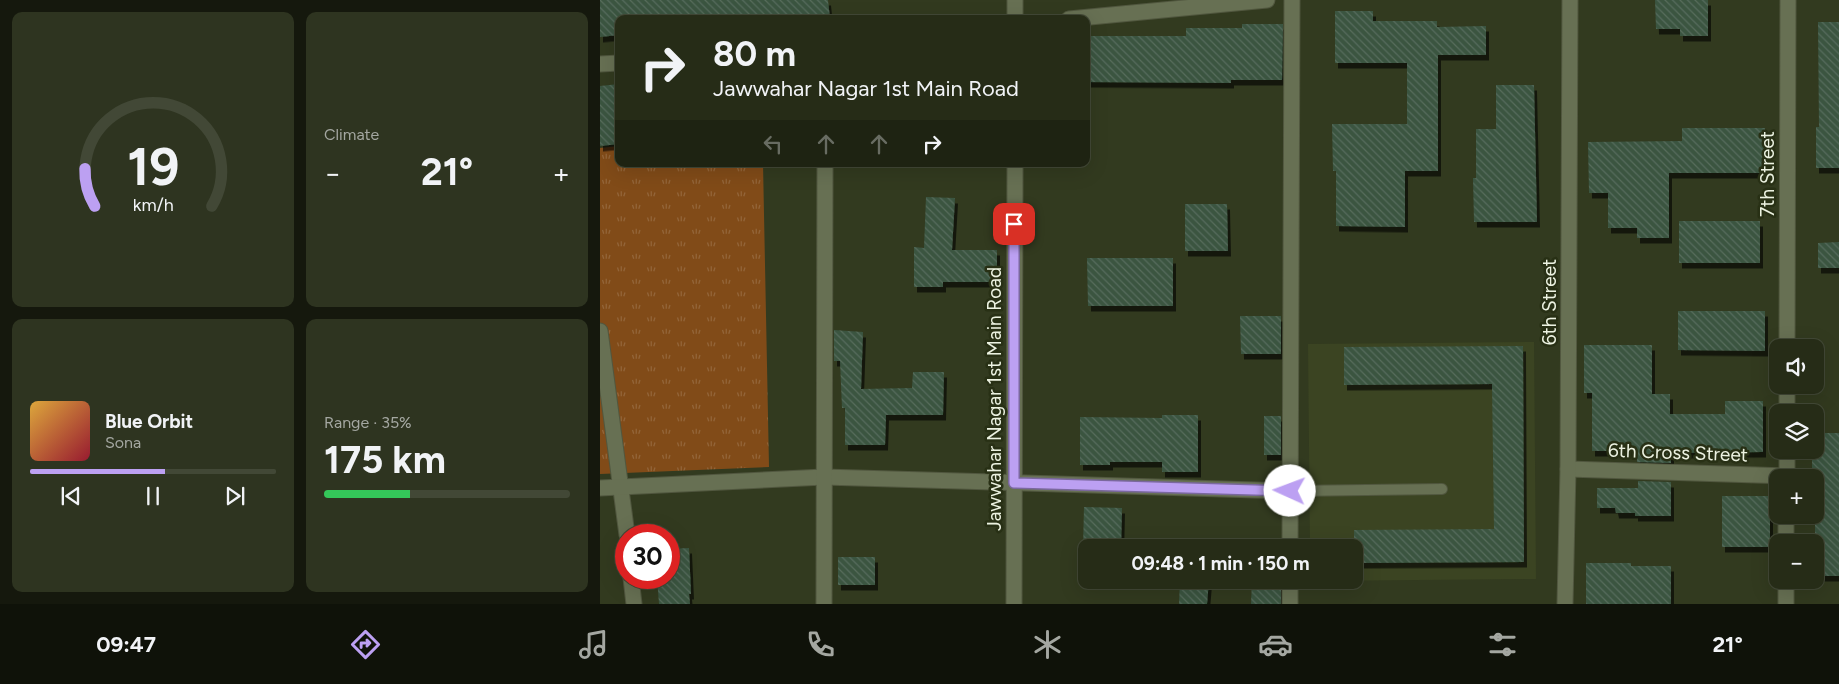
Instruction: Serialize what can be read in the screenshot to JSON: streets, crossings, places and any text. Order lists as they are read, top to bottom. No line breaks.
{"streets":{"street":["7th Street","6th Street","Jawwahar Nagar 1st Main Road","6th Cross Street"]},"crossings":[["6th Street","6th Cross Street"]],"page":{"tile":["Climate",["Range · 35%","175 km"]],"turn":["80 m","Jawwahar Nagar 1st Main Road"],"heat":["−","21°","+"],"map_buttons":["+","−"],"song":["Blue Orbit","Sona"],"limit":"30","trip":"09:48 · 1 min · 150 m","tabs":["09:47","21°"],"gauge":["19","km/h"]}}
